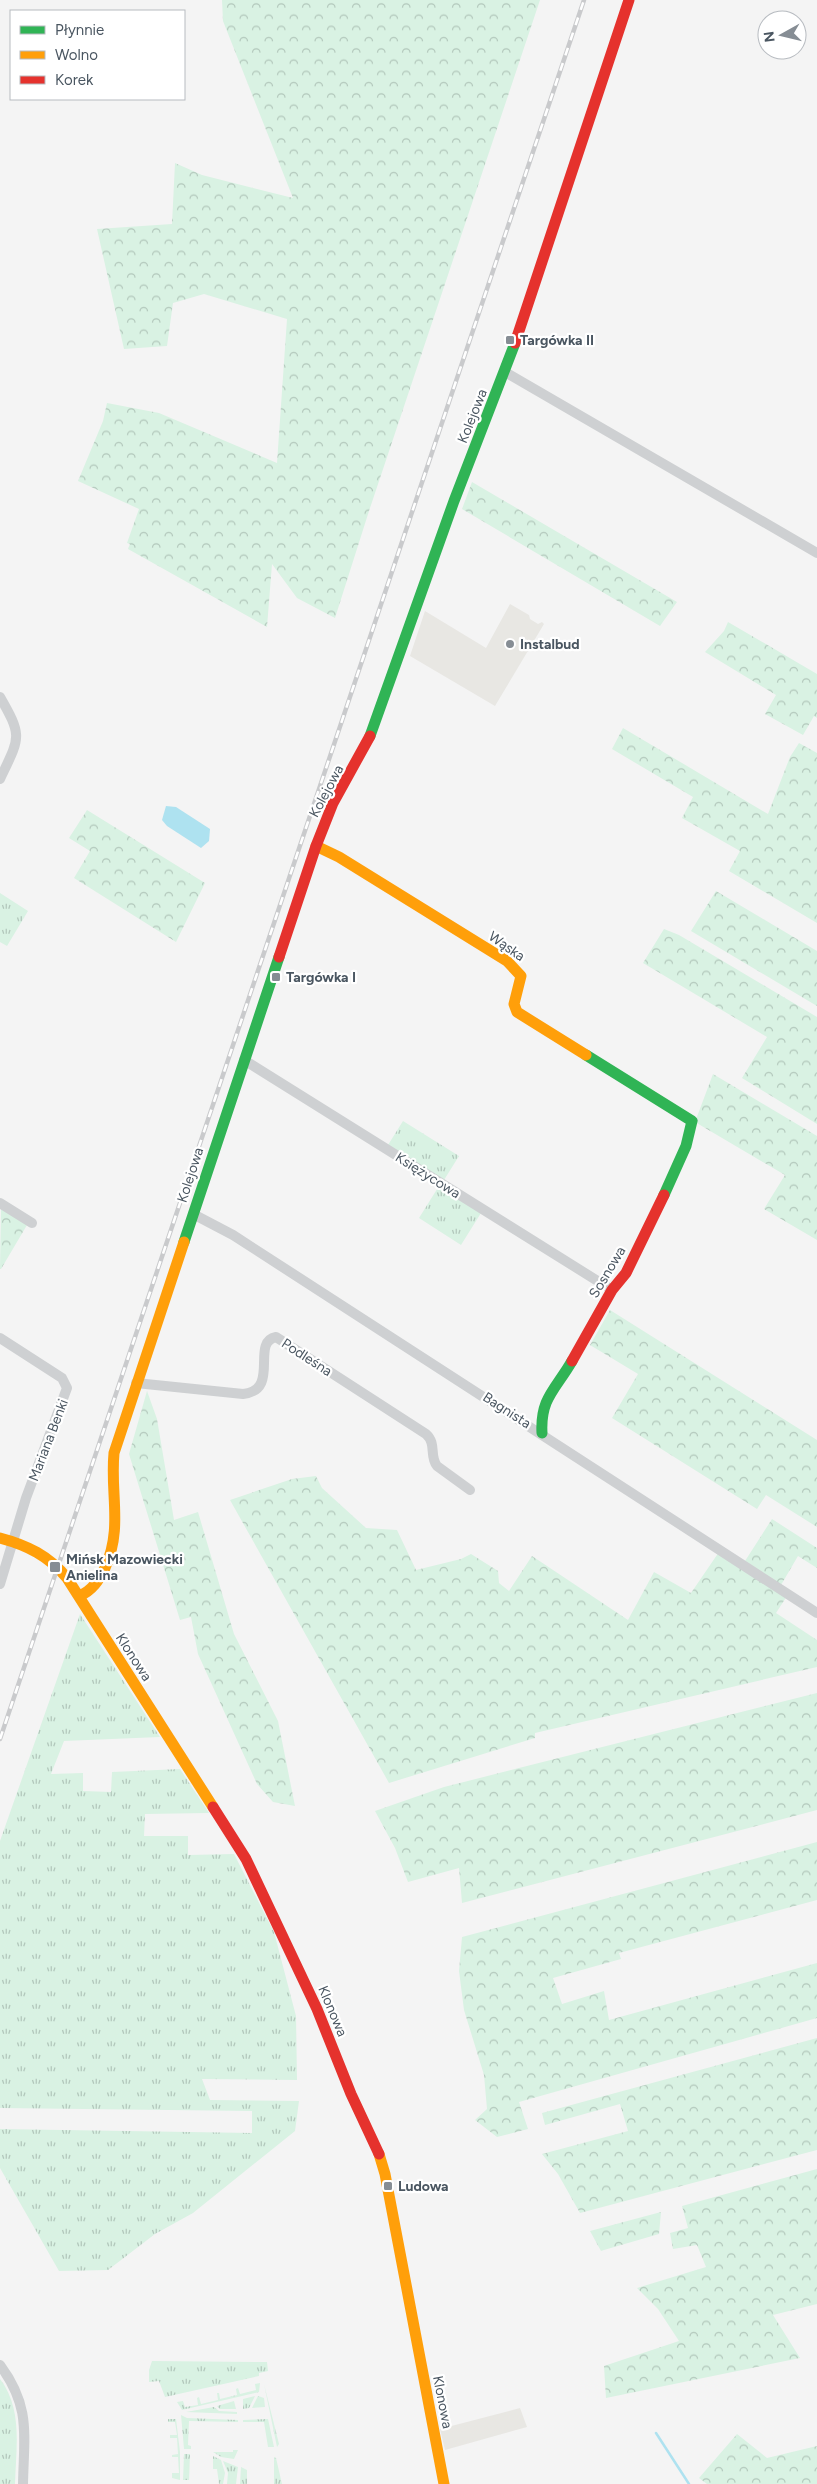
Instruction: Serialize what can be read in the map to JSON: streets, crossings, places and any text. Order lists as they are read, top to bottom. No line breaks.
{"streets":{"street":["Kolejowa","Wąska","Księżycowa","Sosnowa","Podleśna","Bagnista","Mariana Benki","Klonowa"]},"crossings":[["Kolejowa","Wąska"],["Kolejowa","Księżycowa"],["Kolejowa","Podleśna"],["Kolejowa","Bagnista"],["Kolejowa","Klonowa"],["Wąska","Sosnowa"],["Księżycowa","Sosnowa"],["Sosnowa","Bagnista"],["Mariana Benki","Klonowa"]],"places":{"transit":["Targówka II","Targówka I","Mińsk Mazowiecki Anielina","Ludowa"],"other":["Instalbud"]},"legend":["Płynnie","Wolno","Korek"],"north":"left"}
